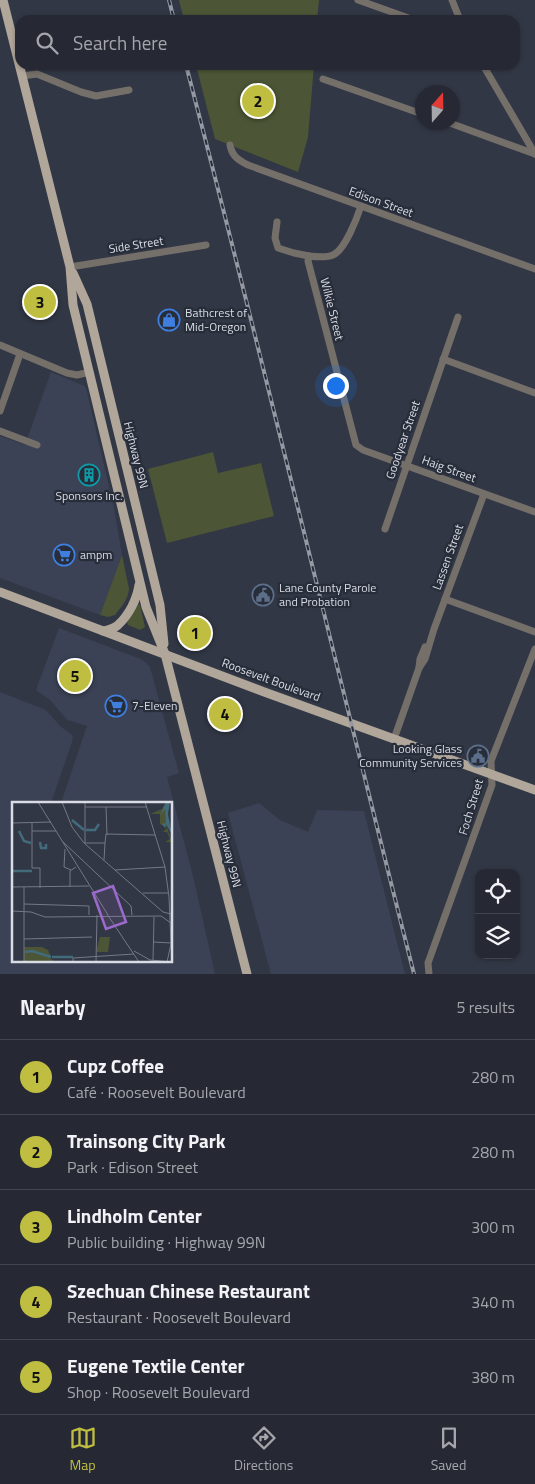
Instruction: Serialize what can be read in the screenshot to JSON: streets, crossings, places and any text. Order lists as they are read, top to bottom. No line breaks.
{"streets":{"main road":["Highway 99N","Roosevelt Boulevard"],"street":["Edison Street","Side Street","Wilkie Street","Goodyear Street","Haig Street","Lassen Street","Foch Street"]},"crossings":[["Side Street","Highway 99N"],["Wilkie Street","Haig Street"],["Goodyear Street","Haig Street"],["Highway 99N","Roosevelt Boulevard"],["Haig Street","Lassen Street"],["Lassen Street","Roosevelt Boulevard"],["Roosevelt Boulevard","Foch Street"]],"places":{"shop":["Bathcrest of Mid-Oregon"],"building":["Sponsors Inc."],"supermarket":["ampm","7-Eleven"],"public building":["Lane County Parole and Probation","Looking Glass Community Services"]},"north":"top","page":{"search":"Search here","pins":["2","3","1","5","4"],"heading":["Nearby","5 results"],"list":[{"mark":"1","name":"Cupz Coffee","note":"Café · Roosevelt Boulevard","value":"280 m"},{"mark":"2","name":"Trainsong City Park","note":"Park · Edison Street","value":"280 m"},{"mark":"3","name":"Lindholm Center","note":"Public building · Highway 99N","value":"300 m"},{"mark":"4","name":"Szechuan Chinese Restaurant","note":"Restaurant · Roosevelt Boulevard","value":"340 m"},{"mark":"5","name":"Eugene Textile Center","note":"Shop · Roosevelt Boulevard","value":"380 m"}],"nav":["Map","Directions","Saved"]}}
